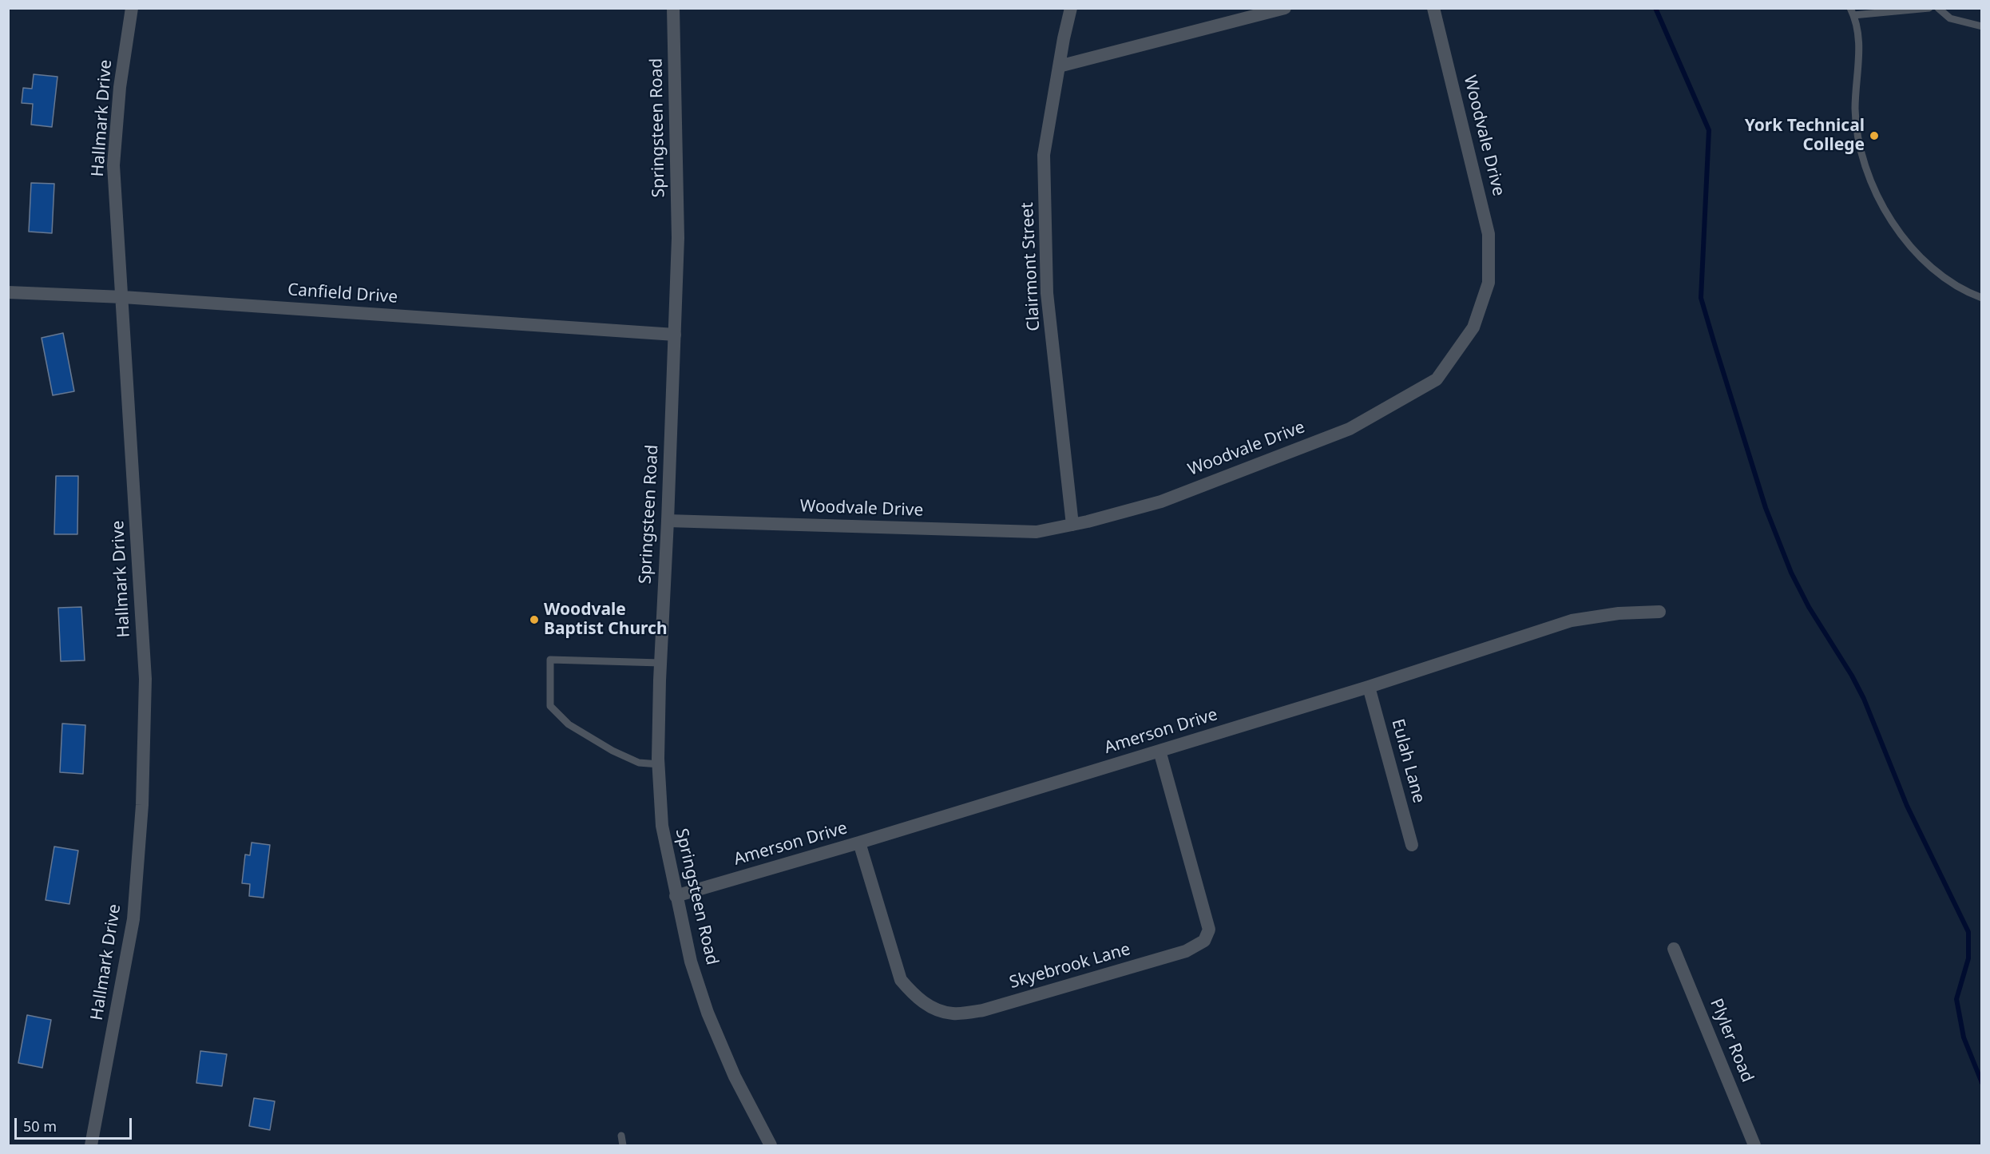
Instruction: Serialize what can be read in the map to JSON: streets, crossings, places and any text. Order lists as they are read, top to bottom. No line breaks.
{"streets":{"street":["Hallmark Drive","Springsteen Road","Woodvale Drive","Clairmont Street","Canfield Drive","Amerson Drive","Eulah Lane","Skyebrook Lane","Plyler Road"]},"crossings":[["Hallmark Drive","Canfield Drive"],["Springsteen Road","Woodvale Drive"],["Springsteen Road","Canfield Drive"],["Springsteen Road","Amerson Drive"],["Woodvale Drive","Clairmont Street"],["Amerson Drive","Eulah Lane"],["Amerson Drive","Skyebrook Lane"]],"places":["York Technical College","Woodvale Baptist Church"],"scale_bar":"50 m"}
